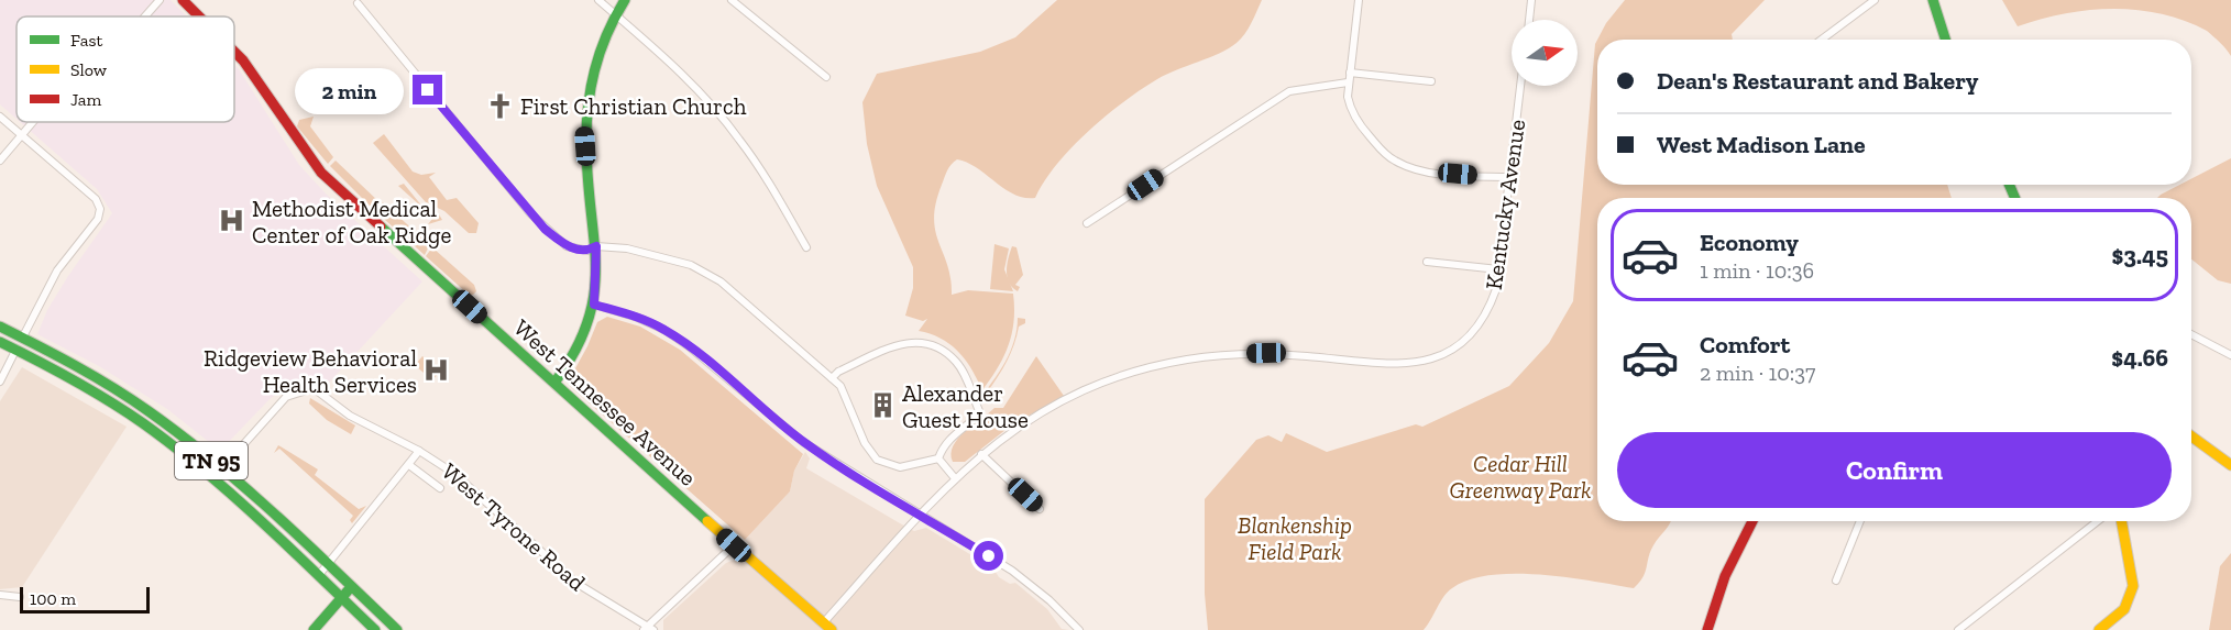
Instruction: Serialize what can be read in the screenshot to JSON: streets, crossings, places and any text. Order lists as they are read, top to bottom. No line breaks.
{"streets":{"main road":["West Tennessee Avenue","TN 95"],"street":["Kentucky Avenue","West Tyrone Road"]},"crossings":[["Kentucky Avenue","West Tennessee Avenue"],["TN 95","West Tyrone Road"]],"parks":["Cedar Hill Greenway Park","Blankenship Field Park"],"places":{"church":["First Christian Church"],"hospital":["Methodist Medical Center of Oak Ridge","Ridgeview Behavioral Health Services"],"building":["Alexander Guest House"]},"legend":["Fast","Slow","Jam"],"scale_bar":"100 m","north":"right","page":{"banner":["Dean's Restaurant and Bakery","West Madison Lane"],"bubble":"2 min","list":[{"name":"Economy","note":"1 min · 10:36","value":"$3.45"},{"name":"Comfort","note":"2 min · 10:37","value":"$4.66"}],"buttons":"Confirm","scale":"100 m"}}
